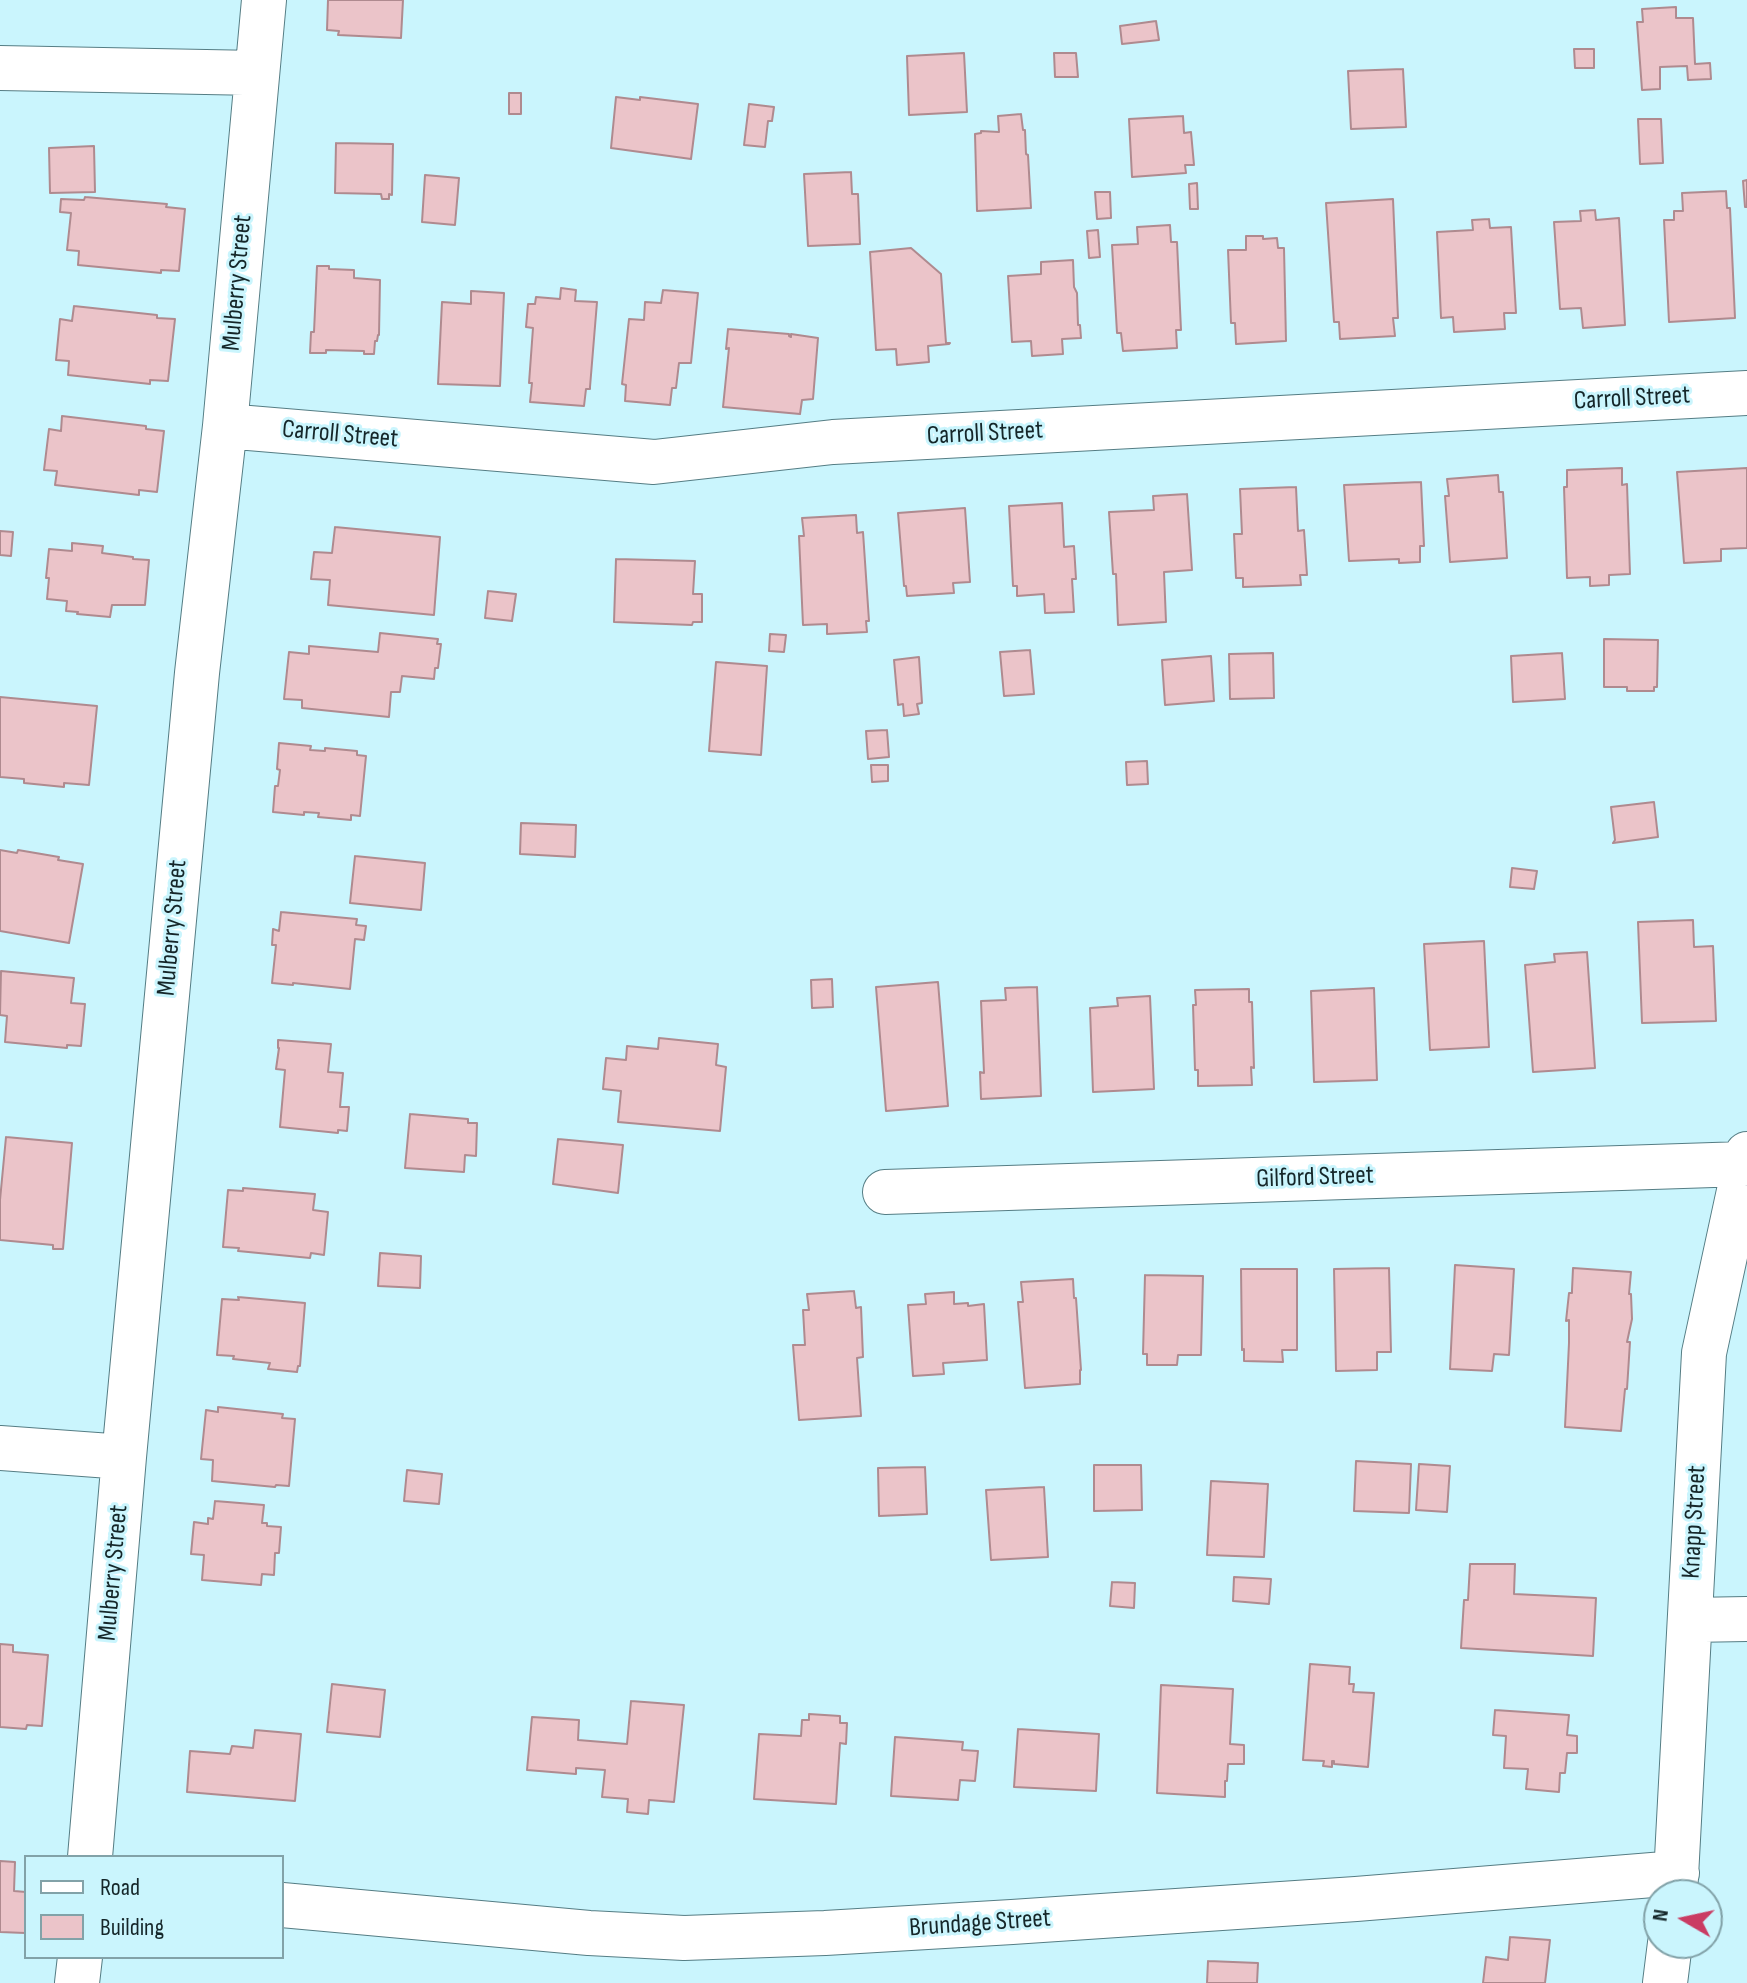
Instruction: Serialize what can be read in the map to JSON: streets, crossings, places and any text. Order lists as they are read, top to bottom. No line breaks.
{"streets":{"street":["Mulberry Street","Carroll Street","Gilford Street","Knapp Street","Brundage Street"]},"crossings":[["Mulberry Street","Carroll Street"],["Gilford Street","Knapp Street"]],"legend":["Road","Building"],"north":"left"}
